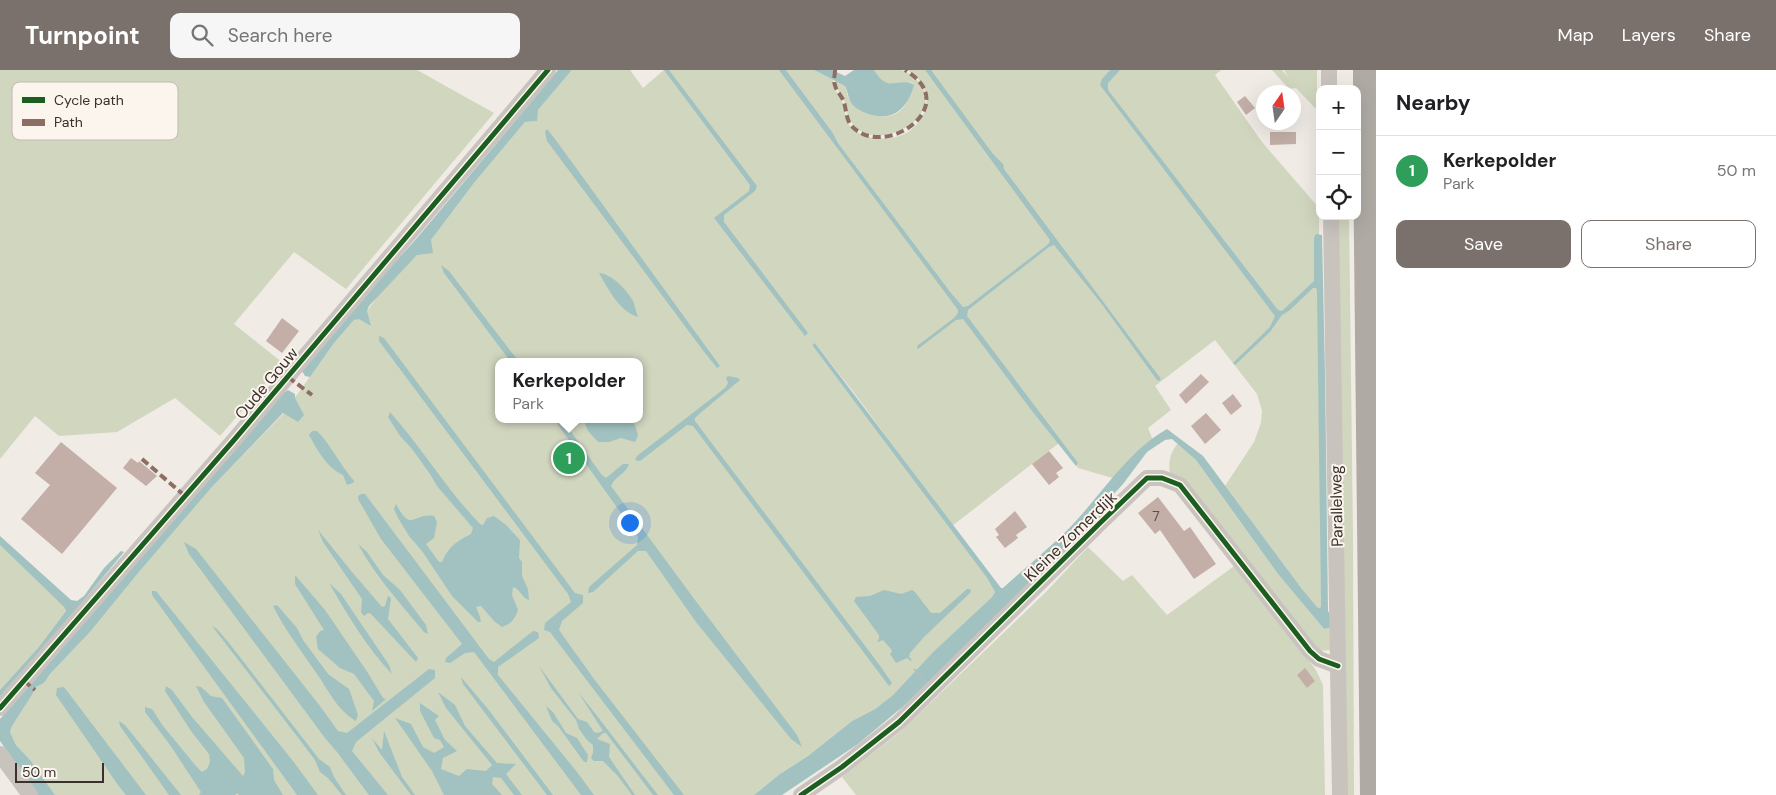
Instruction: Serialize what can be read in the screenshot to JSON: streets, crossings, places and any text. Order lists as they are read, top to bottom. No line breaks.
{"streets":{"street":["Oude Gouw","Parallelweg","Kleine Zomerdijk"]},"crossings":[["Parallelweg","Kleine Zomerdijk"]],"house_numbers":["7"],"legend":["Cycle path","Path"],"scale_bar":"50 m","north":"top","page":{"header":"Turnpoint","search":"Search here","nav":["Map","Layers","Share"],"heading":"Nearby","map_buttons":["+","−"],"list":[{"mark":"1","name":"Kerkepolder","note":"Park","value":"50 m"}],"buttons":["Save","Share"],"popup":["Kerkepolder","Park"],"pins":"1","scale":"50 m"}}
